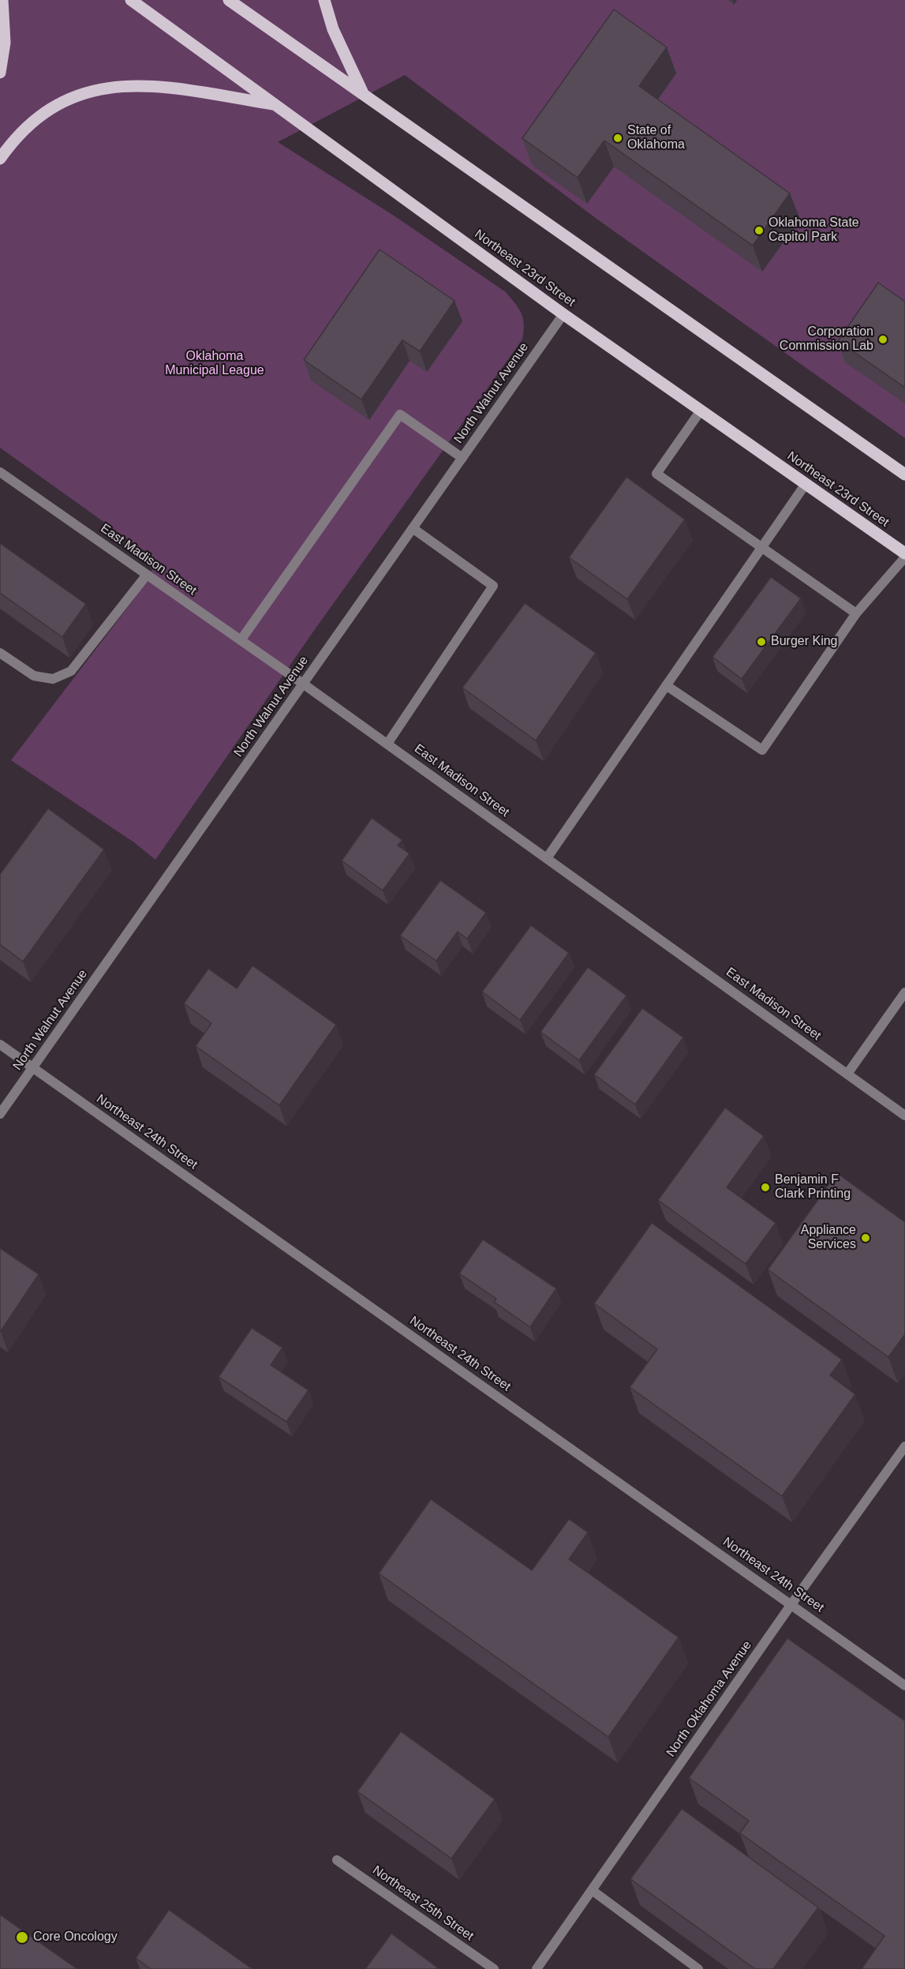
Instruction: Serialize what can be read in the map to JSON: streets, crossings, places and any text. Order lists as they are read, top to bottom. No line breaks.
{"streets":{"main road":["Northeast 23rd Street"],"street":["North Walnut Avenue","East Madison Street","Northeast 24th Street","North Oklahoma Avenue","Northeast 25th Street"]},"crossings":[["Northeast 23rd Street","North Walnut Avenue"],["North Walnut Avenue","East Madison Street"],["North Walnut Avenue","Northeast 24th Street"],["Northeast 24th Street","North Oklahoma Avenue"]],"parks":["Oklahoma Municipal League"],"places":["State of Oklahoma","Oklahoma State Capitol Park","Corporation Commission Lab","Burger King","Benjamin F Clark Printing","Appliance Services","Core Oncology"]}
